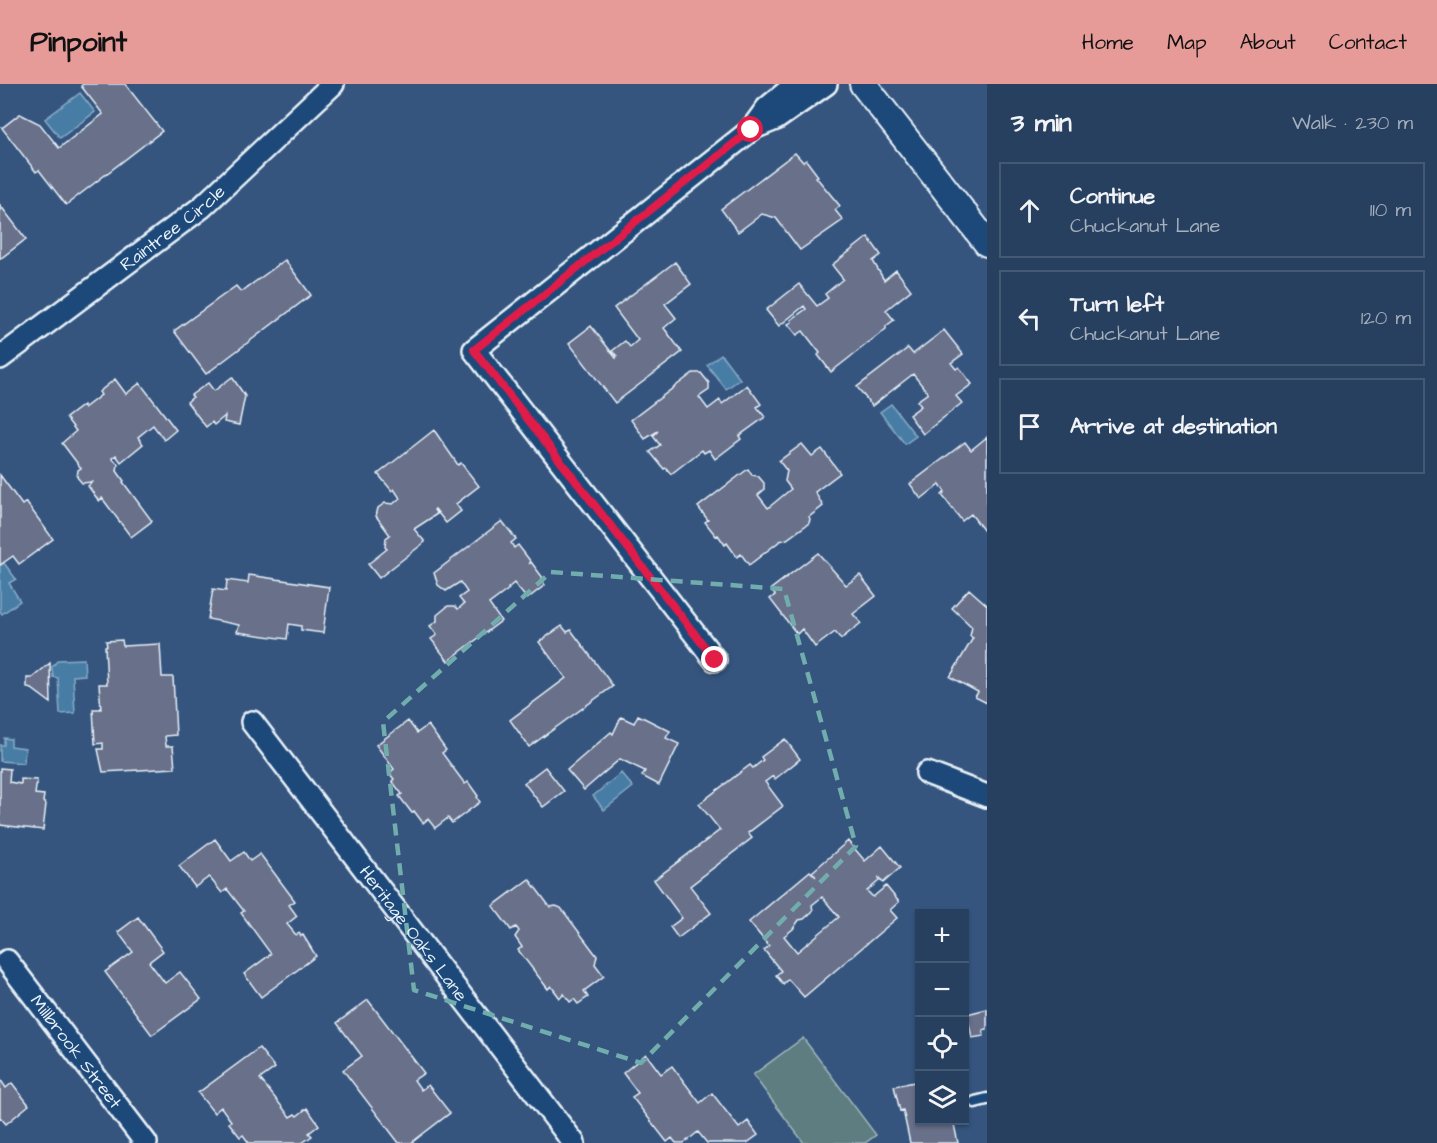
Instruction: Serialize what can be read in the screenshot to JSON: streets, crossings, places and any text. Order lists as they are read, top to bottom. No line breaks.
{"streets":{"street":["Raintree Circle","Heritage Oaks Lane","Millbrook Street"]},"page":{"header":"Pinpoint","nav":["Home","Map","About","Contact"],"heading":["3 min","Walk · 230 m"],"list":[["Continue","Chuckanut Lane","110 m"],["Turn left","Chuckanut Lane","120 m"],"Arrive at destination"],"map_buttons":["+","−"]}}
